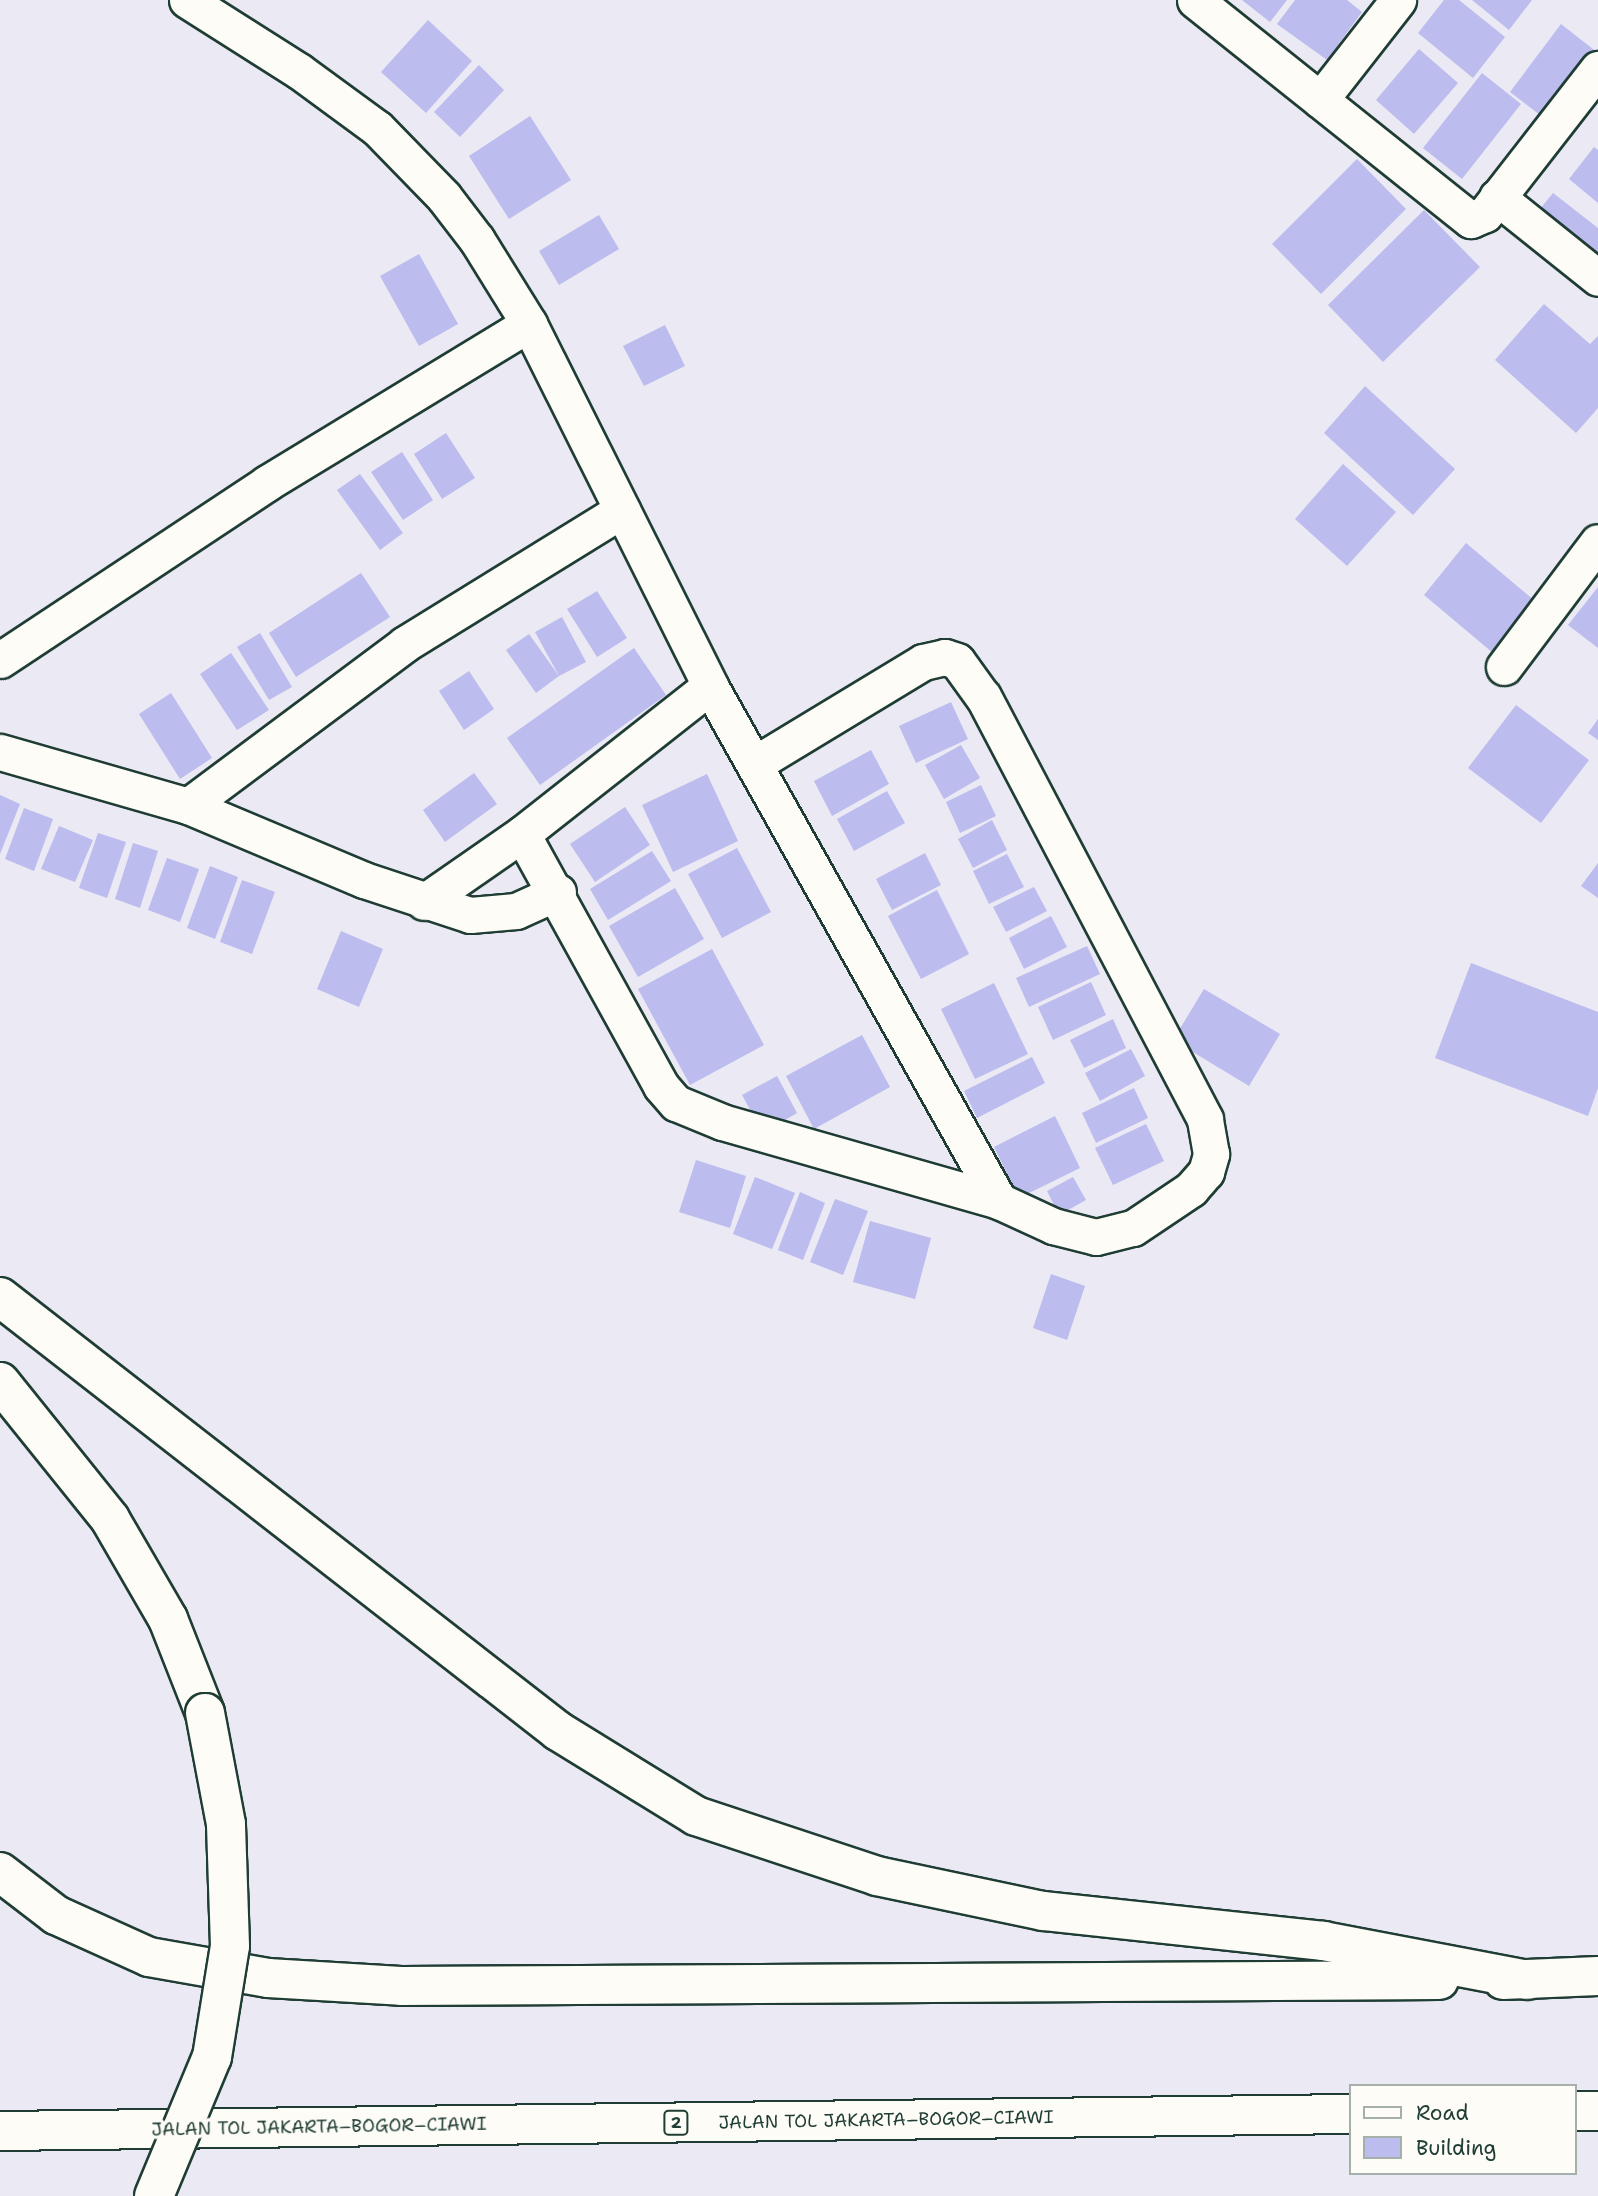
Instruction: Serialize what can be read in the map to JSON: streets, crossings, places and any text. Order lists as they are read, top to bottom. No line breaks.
{"streets":{"highway":["JALAN TOL JAKARTA–BOGOR–CIAWI","2"]},"legend":["Road","Building"]}
